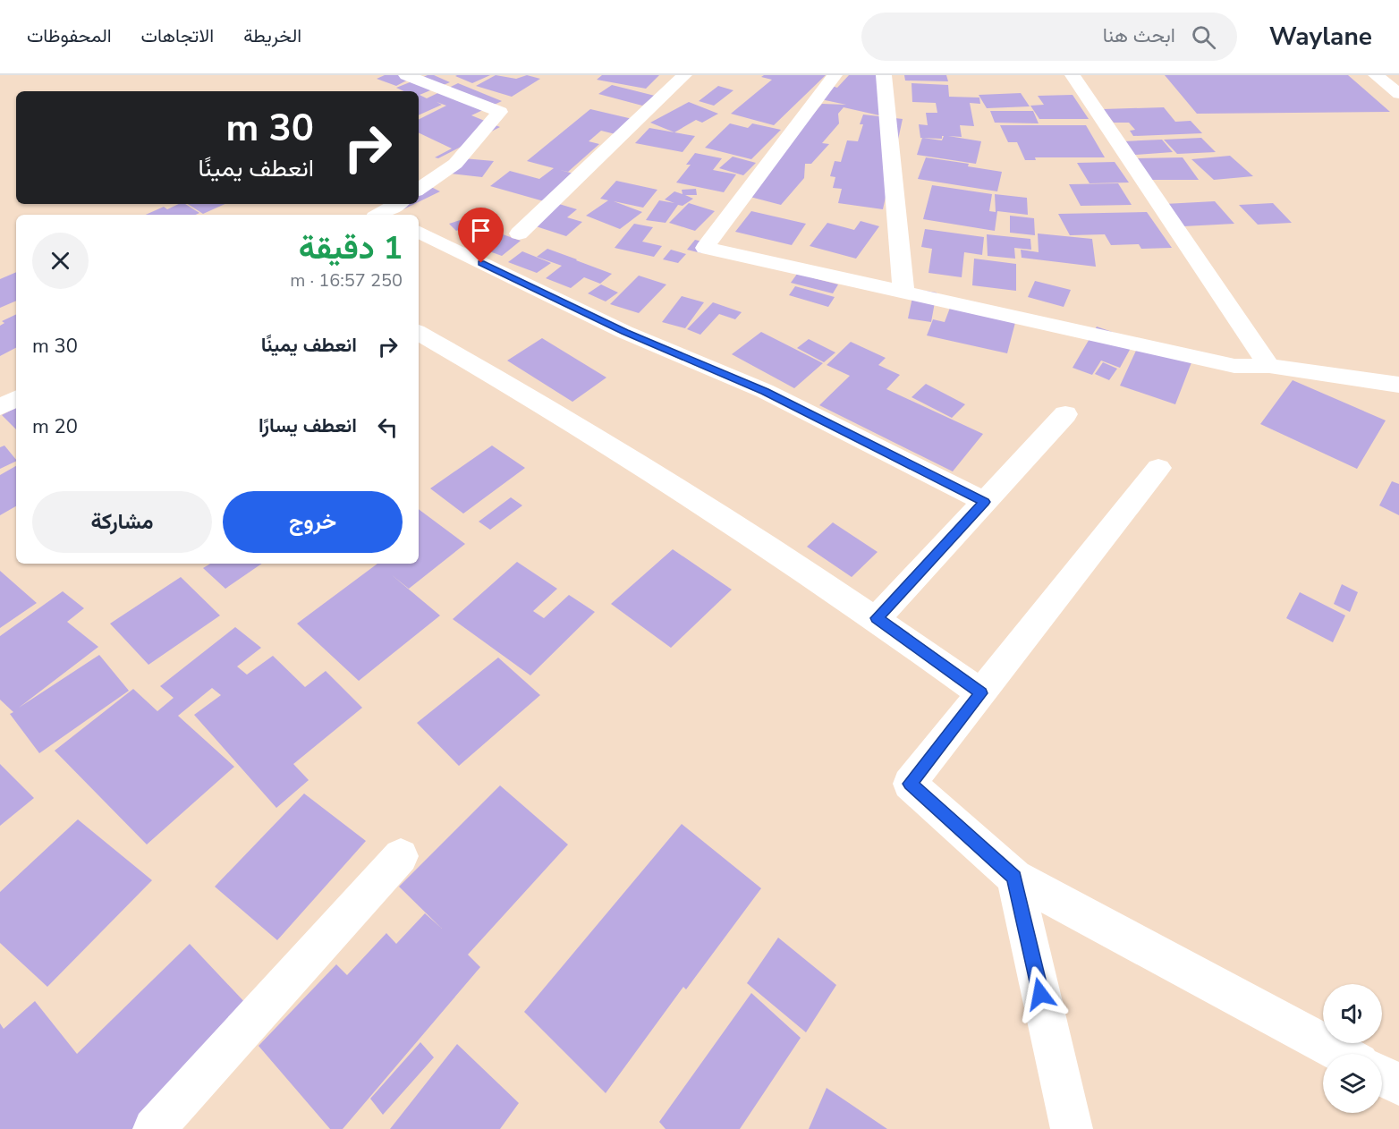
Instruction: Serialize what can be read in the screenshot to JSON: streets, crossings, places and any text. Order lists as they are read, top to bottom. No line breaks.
{"page":{"header":"Waylane","search":"ابحث هنا","nav":["الخريطة","الاتجاهات","المحفوظات"],"turn":["30 m","انعطف يمينًا"],"heading":["1 دقيقة","250 m · 16:57"],"list":[{"name":"انعطف يمينًا","value":"30 m"},{"name":"انعطف يسارًا","value":"20 m"}],"buttons":["خروج","مشاركة"]}}
